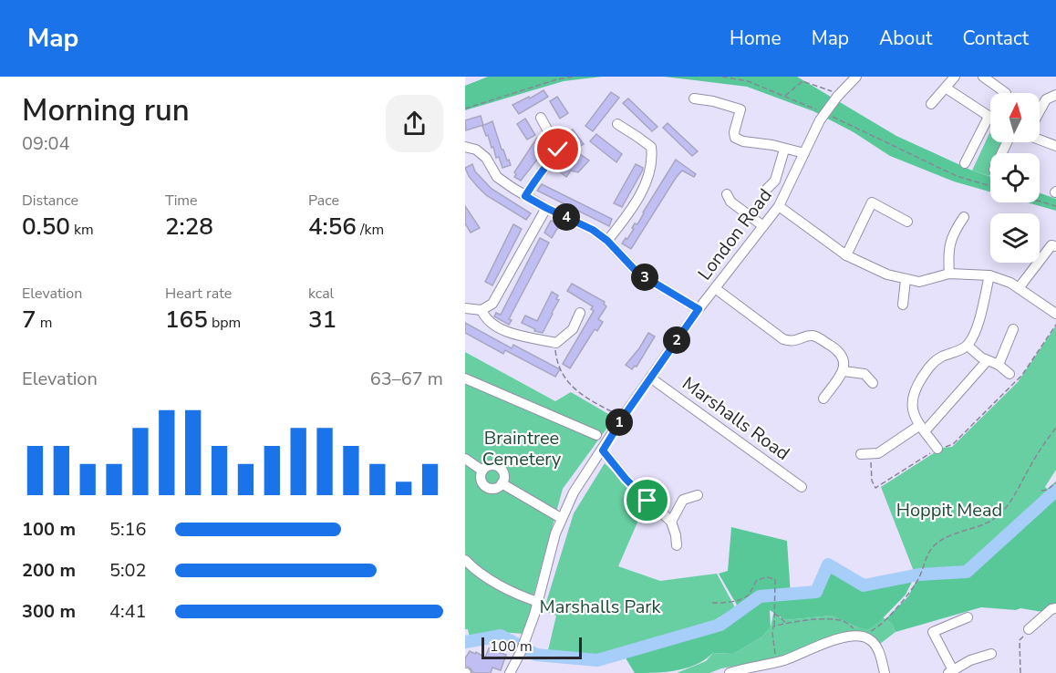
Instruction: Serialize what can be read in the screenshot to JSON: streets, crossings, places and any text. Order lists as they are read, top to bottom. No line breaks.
{"streets":{"street":["London Road","Marshalls Road"]},"crossings":[["London Road","Marshalls Road"]],"parks":["Braintree Cemetery","Hoppit Mead","Marshalls Park"],"scale_bar":"100 m","north":"top","page":{"header":"Map","nav":["Home","Map","About","Contact"],"heading":["Morning run","09:04"],"stats":[["Distance","0.50 km"],["Time","2:28"],["Pace","4:56 /km"],["Elevation","7 m"],["Heart rate","165 bpm"],["kcal","31"]],"pins":["4","3","2","1"],"chart":["Elevation","63–67 m"],"list":[{"name":"100 m","note":"5:16"},{"name":"200 m","note":"5:02"},{"name":"300 m","note":"4:41"}],"scale":"100 m"}}
